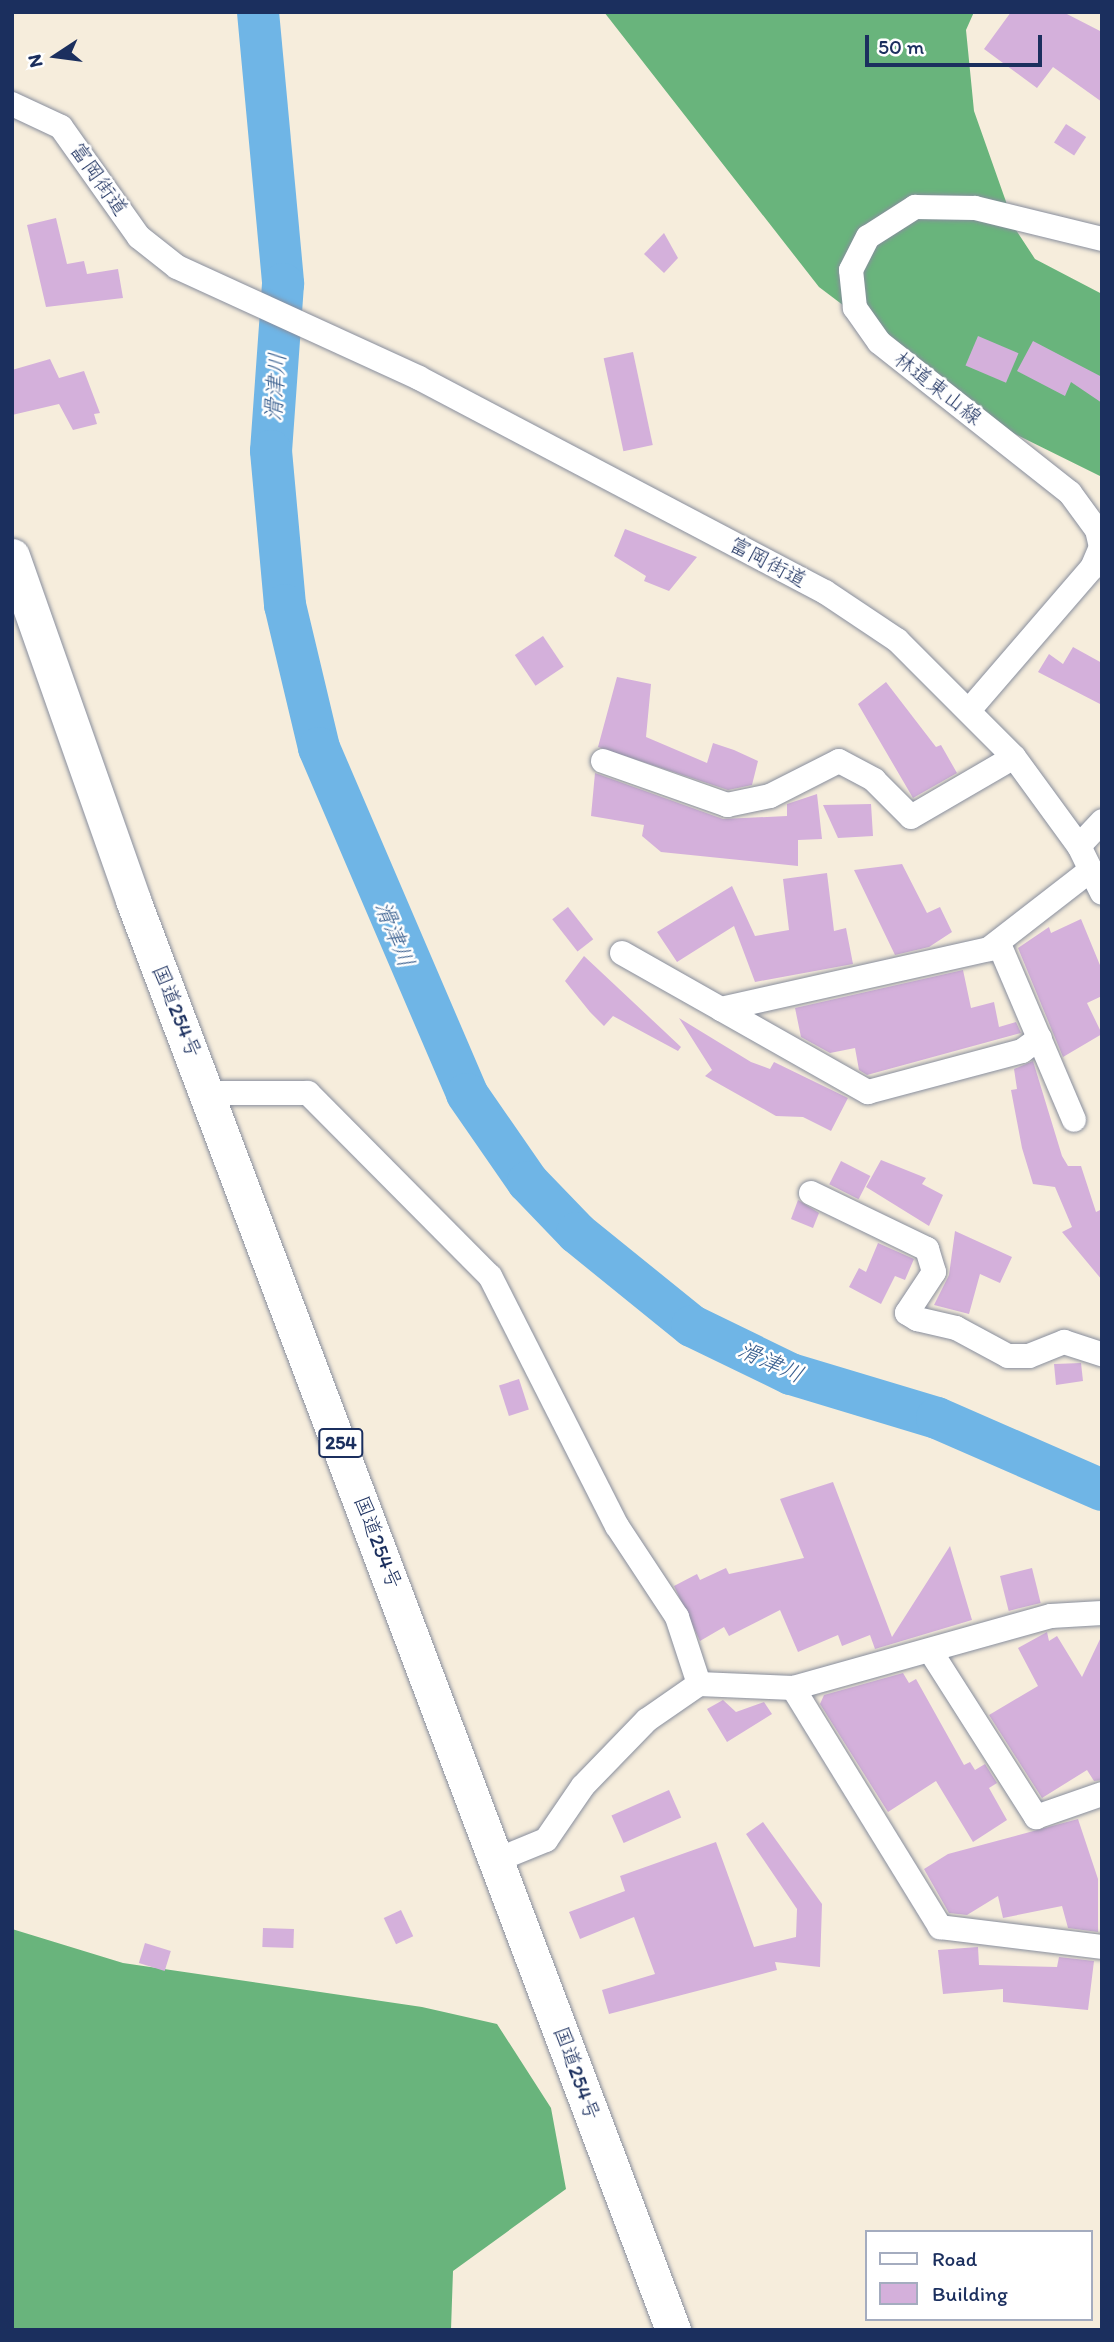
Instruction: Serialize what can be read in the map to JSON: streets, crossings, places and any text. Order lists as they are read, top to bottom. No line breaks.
{"streets":{"highway":["国道254号","254"],"street":["富岡街道","林道東山線"]},"crossings":[["富岡街道","林道東山線"]],"water":["滑津川"],"legend":["Road","Building"],"scale_bar":"50 m","north":"left"}
